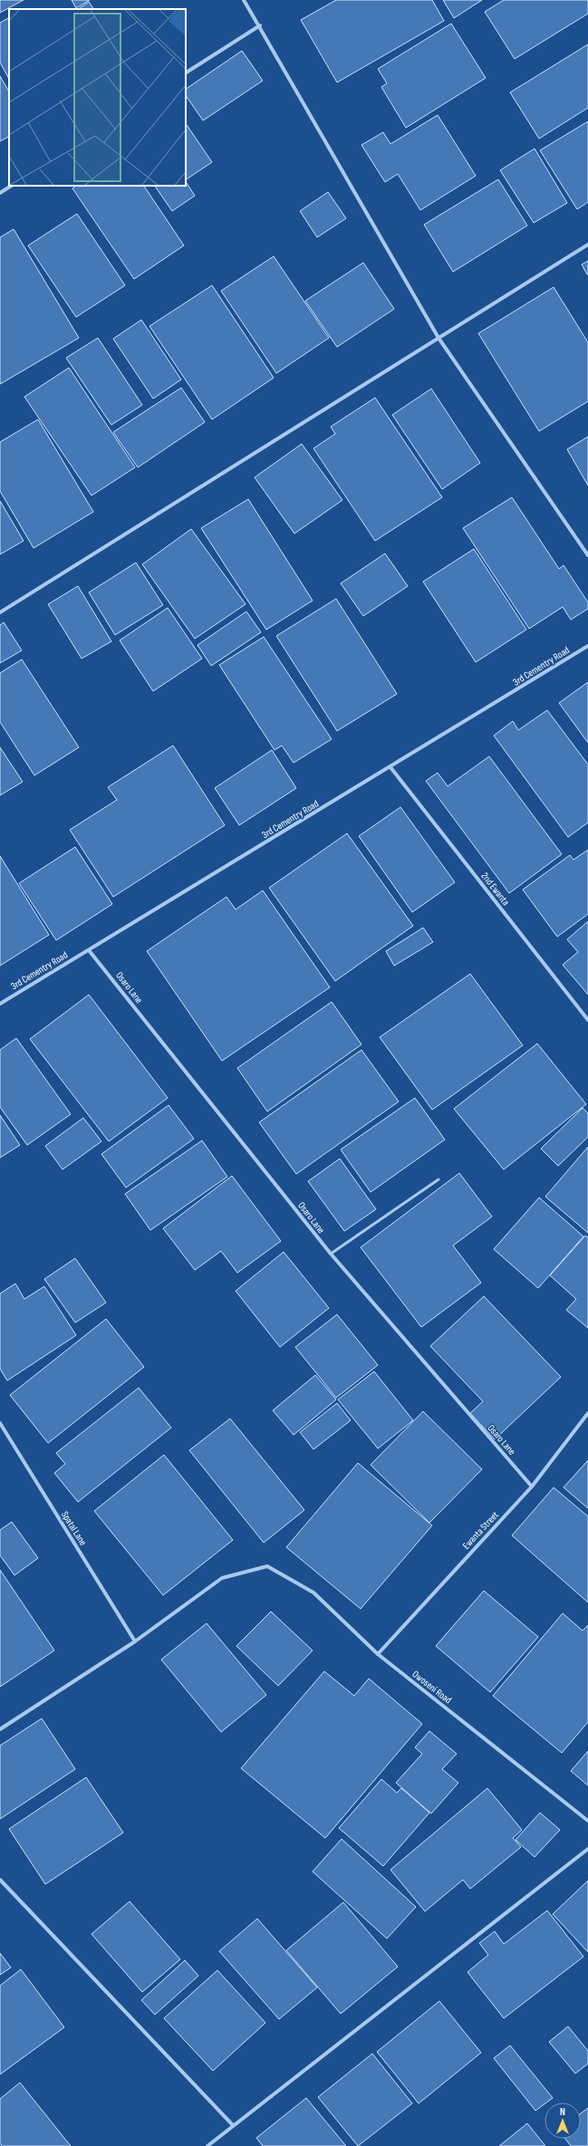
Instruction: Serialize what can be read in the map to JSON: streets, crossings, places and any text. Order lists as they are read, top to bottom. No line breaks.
{"streets":{"street":["3rd Cementry Road","2nd Ewanta","Osaro Lane","Spatal Lane","Ewanta Street","Owoseni Road"]},"crossings":[["3rd Cementry Road","2nd Ewanta"],["3rd Cementry Road","Osaro Lane"],["Osaro Lane","Ewanta Street"],["Spatal Lane","Owoseni Road"],["Ewanta Street","Owoseni Road"]],"north":"top"}
